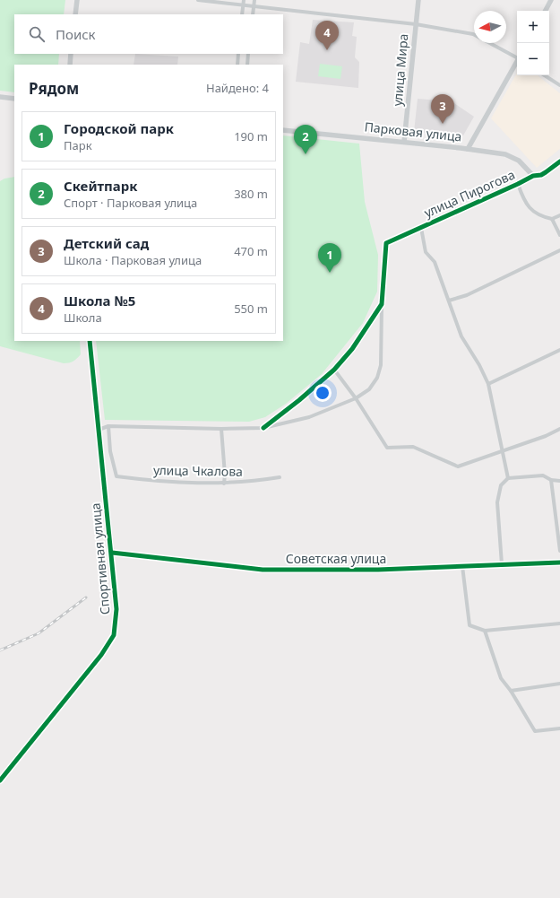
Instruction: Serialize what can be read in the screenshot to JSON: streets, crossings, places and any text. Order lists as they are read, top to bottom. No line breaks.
{"streets":{"street":["улица Мира","Парковая улица","улица Пирогова","улица Чкалова","Спортивная улица","Советская улица"]},"crossings":[["улица Мира","Парковая улица"],["Парковая улица","улица Пирогова"],["Спортивная улица","Советская улица"]],"north":"left","page":{"map_buttons":["+","−"],"search":"Поиск","pins":["4","3","2","1"],"heading":["Рядом","Найдено: 4"],"list":[{"mark":"1","name":"Городской парк","note":"Парк","value":"190 m"},{"mark":"2","name":"Скейтпарк","note":"Спорт · Парковая улица","value":"380 m"},{"mark":"3","name":"Детский сад","note":"Школа · Парковая улица","value":"470 m"},{"mark":"4","name":"Школа №5","note":"Школа","value":"550 m"}]}}
